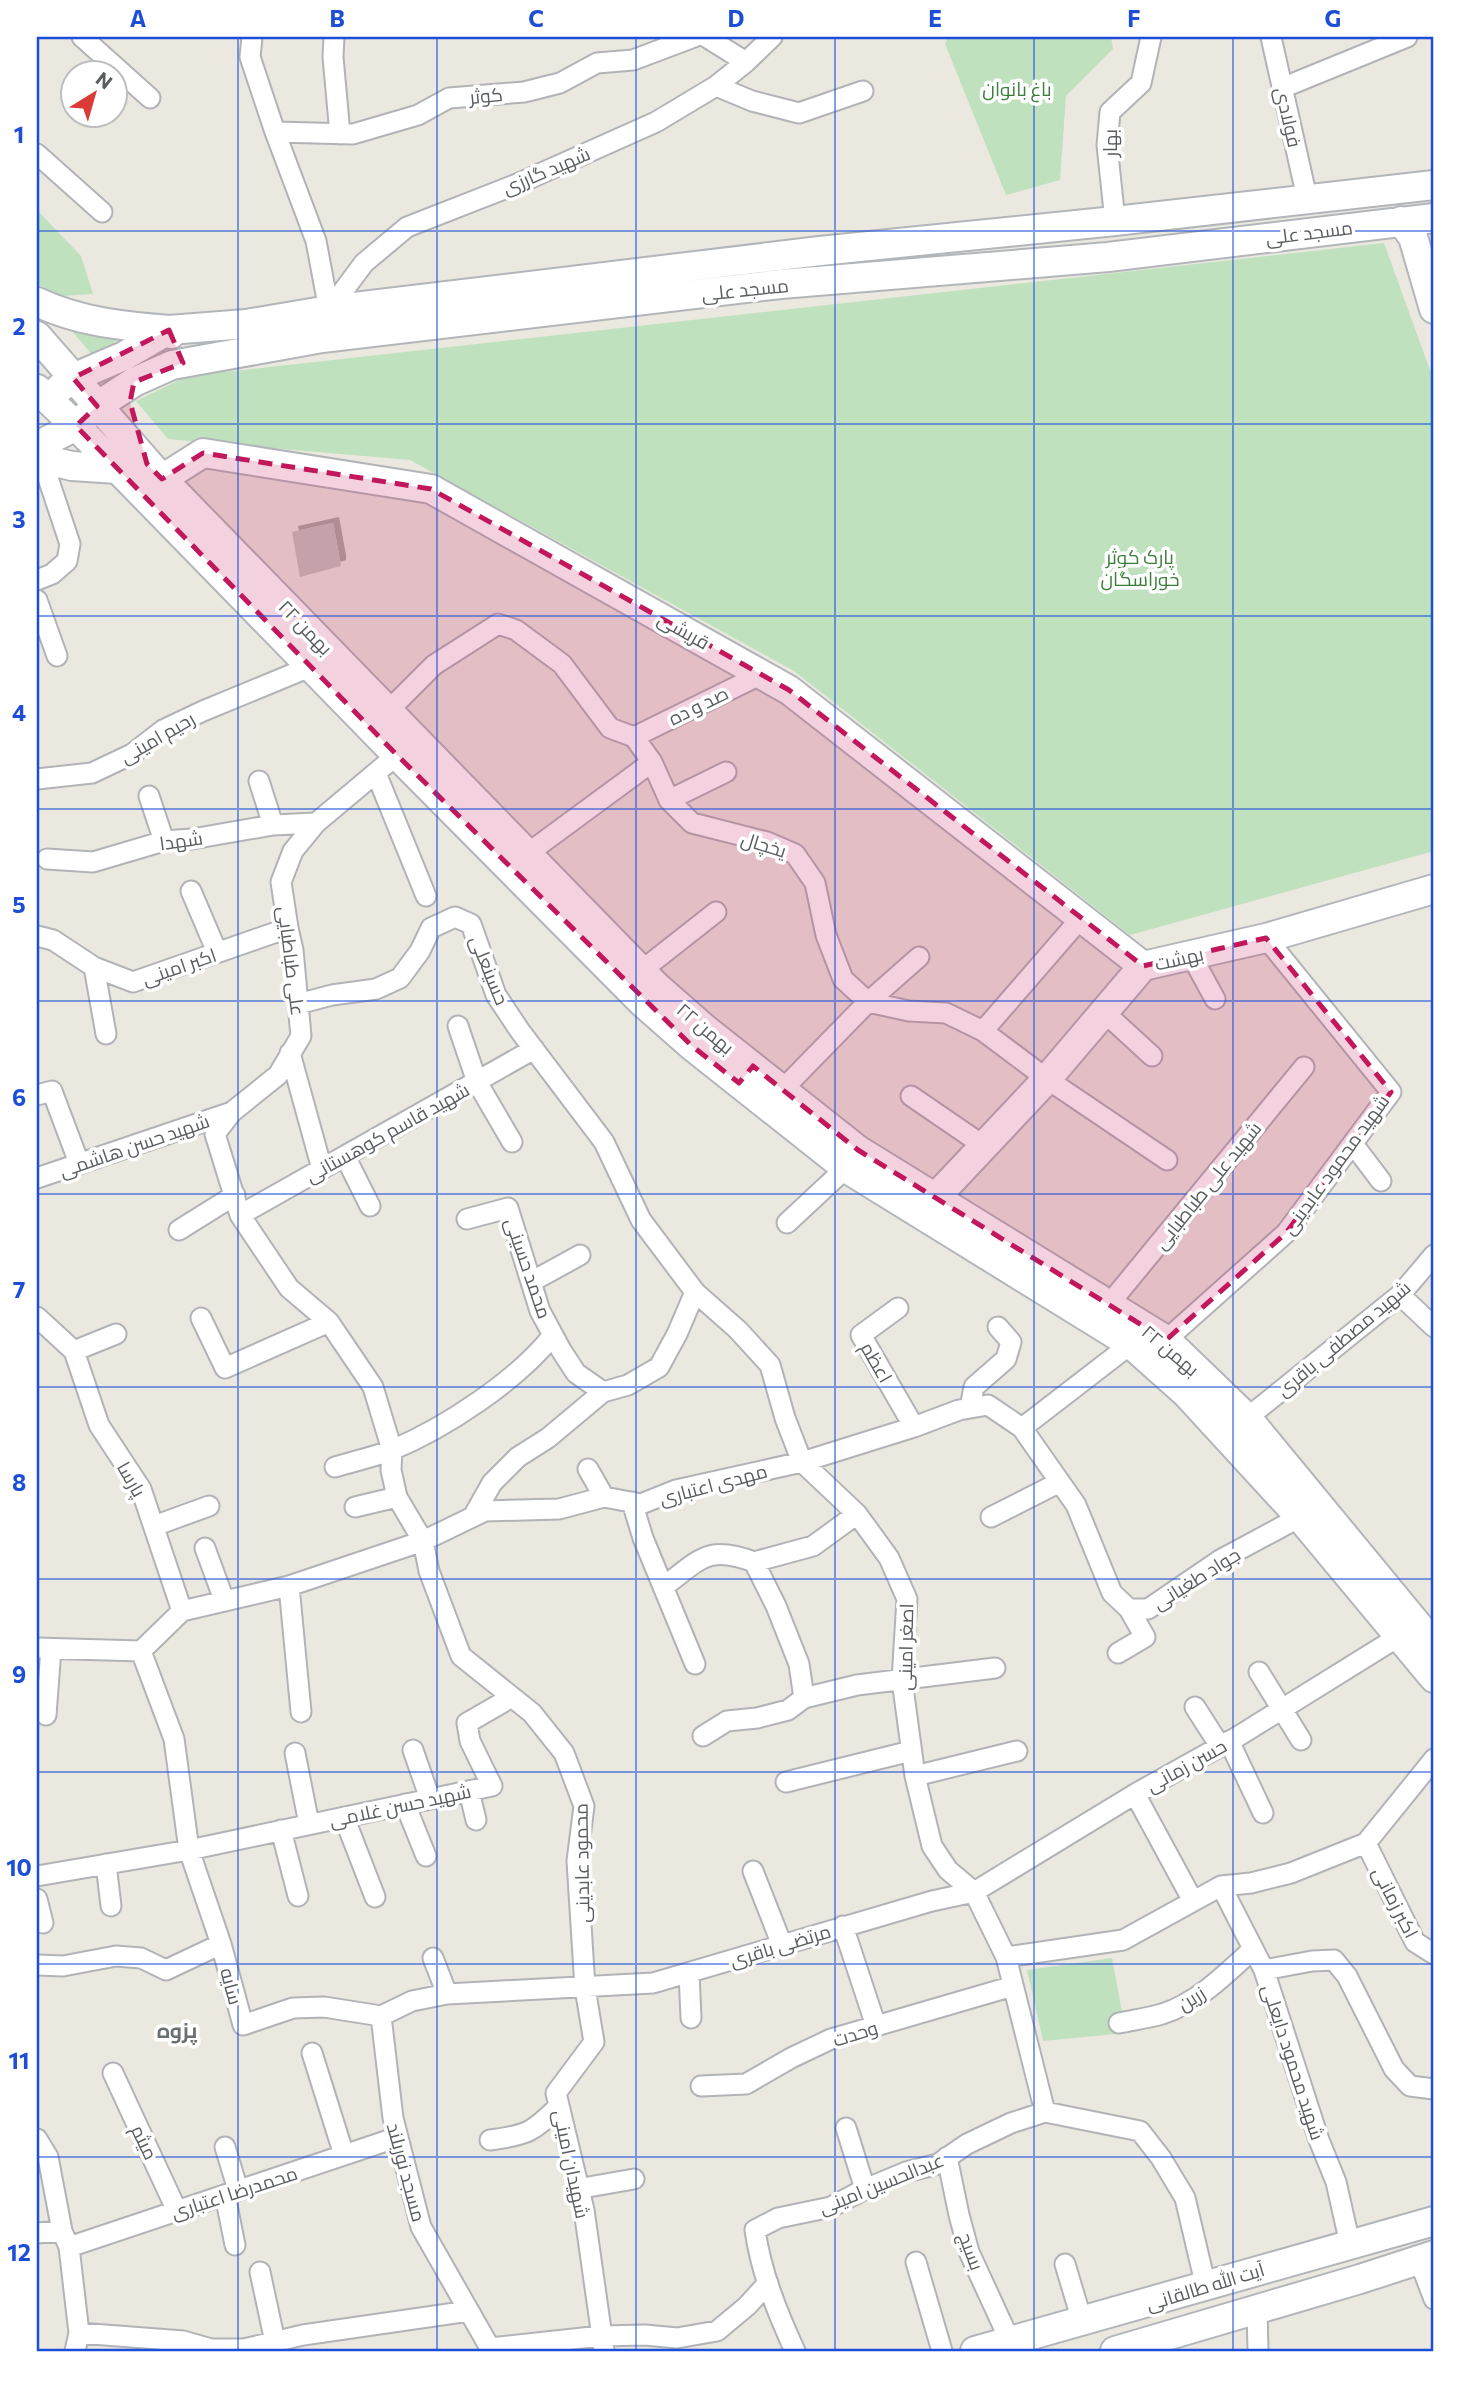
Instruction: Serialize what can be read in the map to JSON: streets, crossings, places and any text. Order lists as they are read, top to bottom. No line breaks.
{"streets":{"main road":["مسجد علی","۲۲ بهمن","قریشی","بهشت","آیت الله طالقانی"],"street":["کوثر","فولادی","بهار","شهید گارزی","صد و ده","رحیم امینی","شهدا","یخچال","علی طباطبایی","اکبر امینی","حسینعلی","شهید قاسم کوهستانی","شهید حسن هاشمی","شهید محمود عابدینی","شهید علی طباطبایی","محمد حسینی","شهید مصطفی باقری","اعظم","پارسا","مهدی اعتباری","جواد طغیانی","اصغر امینی","حسن زمانی","شهید حسن غلامی","محمود عابدینی","اکبر زمانی","مرتضی باقری","سایه","زرین","وحدت","شهید محمود دایعلی","میثم","شهیدان امینی","مسجد نوربلند","عبدالحسین امینی","محمدرضا اعتباری","بسیج"]},"crossings":[["فولادی","مسجد علی"],["بهار","مسجد علی"],["شهید گارزی","مسجد علی"],["مسجد علی","۲۲ بهمن"],["۲۲ بهمن","قریشی"],["۲۲ بهمن","رحیم امینی"],["۲۲ بهمن","یخچال"],["۲۲ بهمن","بهشت"],["۲۲ بهمن","علی طباطبایی"],["۲۲ بهمن","شهید محمود عابدینی"],["۲۲ بهمن","شهید علی طباطبایی"],["۲۲ بهمن","شهید مصطفی باقری"],["۲۲ بهمن","جواد طغیانی"],["۲۲ بهمن","حسن زمانی"],["قریشی","صد و ده"],["قریشی","بهشت"],["صد و ده","یخچال"],["شهدا","علی طباطبایی"],["یخچال","بهشت"],["بهشت","شهید محمود عابدینی"],["علی طباطبایی","اکبر امینی"],["علی طباطبایی","حسینعلی"],["علی طباطبایی","شهید قاسم کوهستانی"],["علی طباطبایی","شهید حسن هاشمی"],["علی طباطبایی","مهدی اعتباری"],["علی طباطبایی","محمود عابدینی"],["حسینعلی","شهید قاسم کوهستانی"],["حسینعلی","مهدی اعتباری"],["حسینعلی","اصغر امینی"],["اعظم","مهدی اعتباری"],["پارسا","مهدی اعتباری"],["مهدی اعتباری","اصغر امینی"],["مهدی اعتباری","محمود عابدینی"],["اصغر امینی","حسن زمانی"],["اصغر امینی","مرتضی باقری"],["حسن زمانی","مرتضی باقری"],["شهید حسن غلامی","محمود عابدینی"],["شهید حسن غلامی","سایه"],["محمود عابدینی","مرتضی باقری"],["محمود عابدینی","شهیدان امینی"],["مرتضی باقری","شهیدان امینی"],["سایه","مسجد نوربلند"],["زرین","شهید محمود دایعلی"],["شهید محمود دایعلی","آیت الله طالقانی"],["میثم","محمدرضا اعتباری"],["مسجد نوربلند","محمدرضا اعتباری"],["عبدالحسین امینی","بسیج"],["عبدالحسین امینی","آیت الله طالقانی"],["بسیج","آیت الله طالقانی"]],"districts":["پزوه"],"parks":["باغ بانوان","پارک کوثر خوراسگان"],"north":"top right","grid":{"columns":["A","B","C","D","E","F","G"],"rows":["1","2","3","4","5","6","7","8","9","10","11","12"]}}
